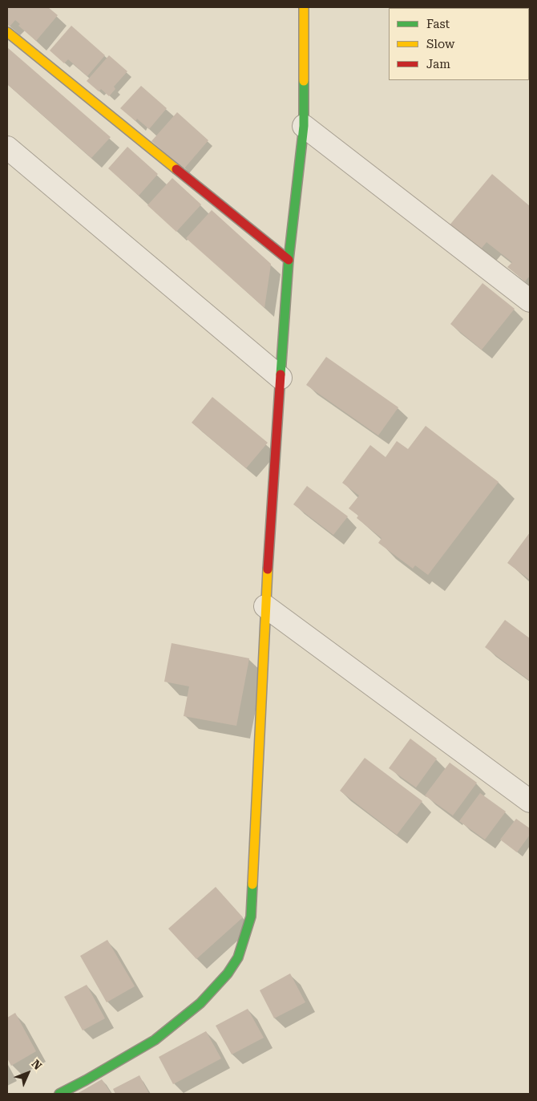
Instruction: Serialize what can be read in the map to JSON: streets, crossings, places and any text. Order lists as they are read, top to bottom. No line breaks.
{"legend":["Fast","Slow","Jam"],"north":"top right"}
